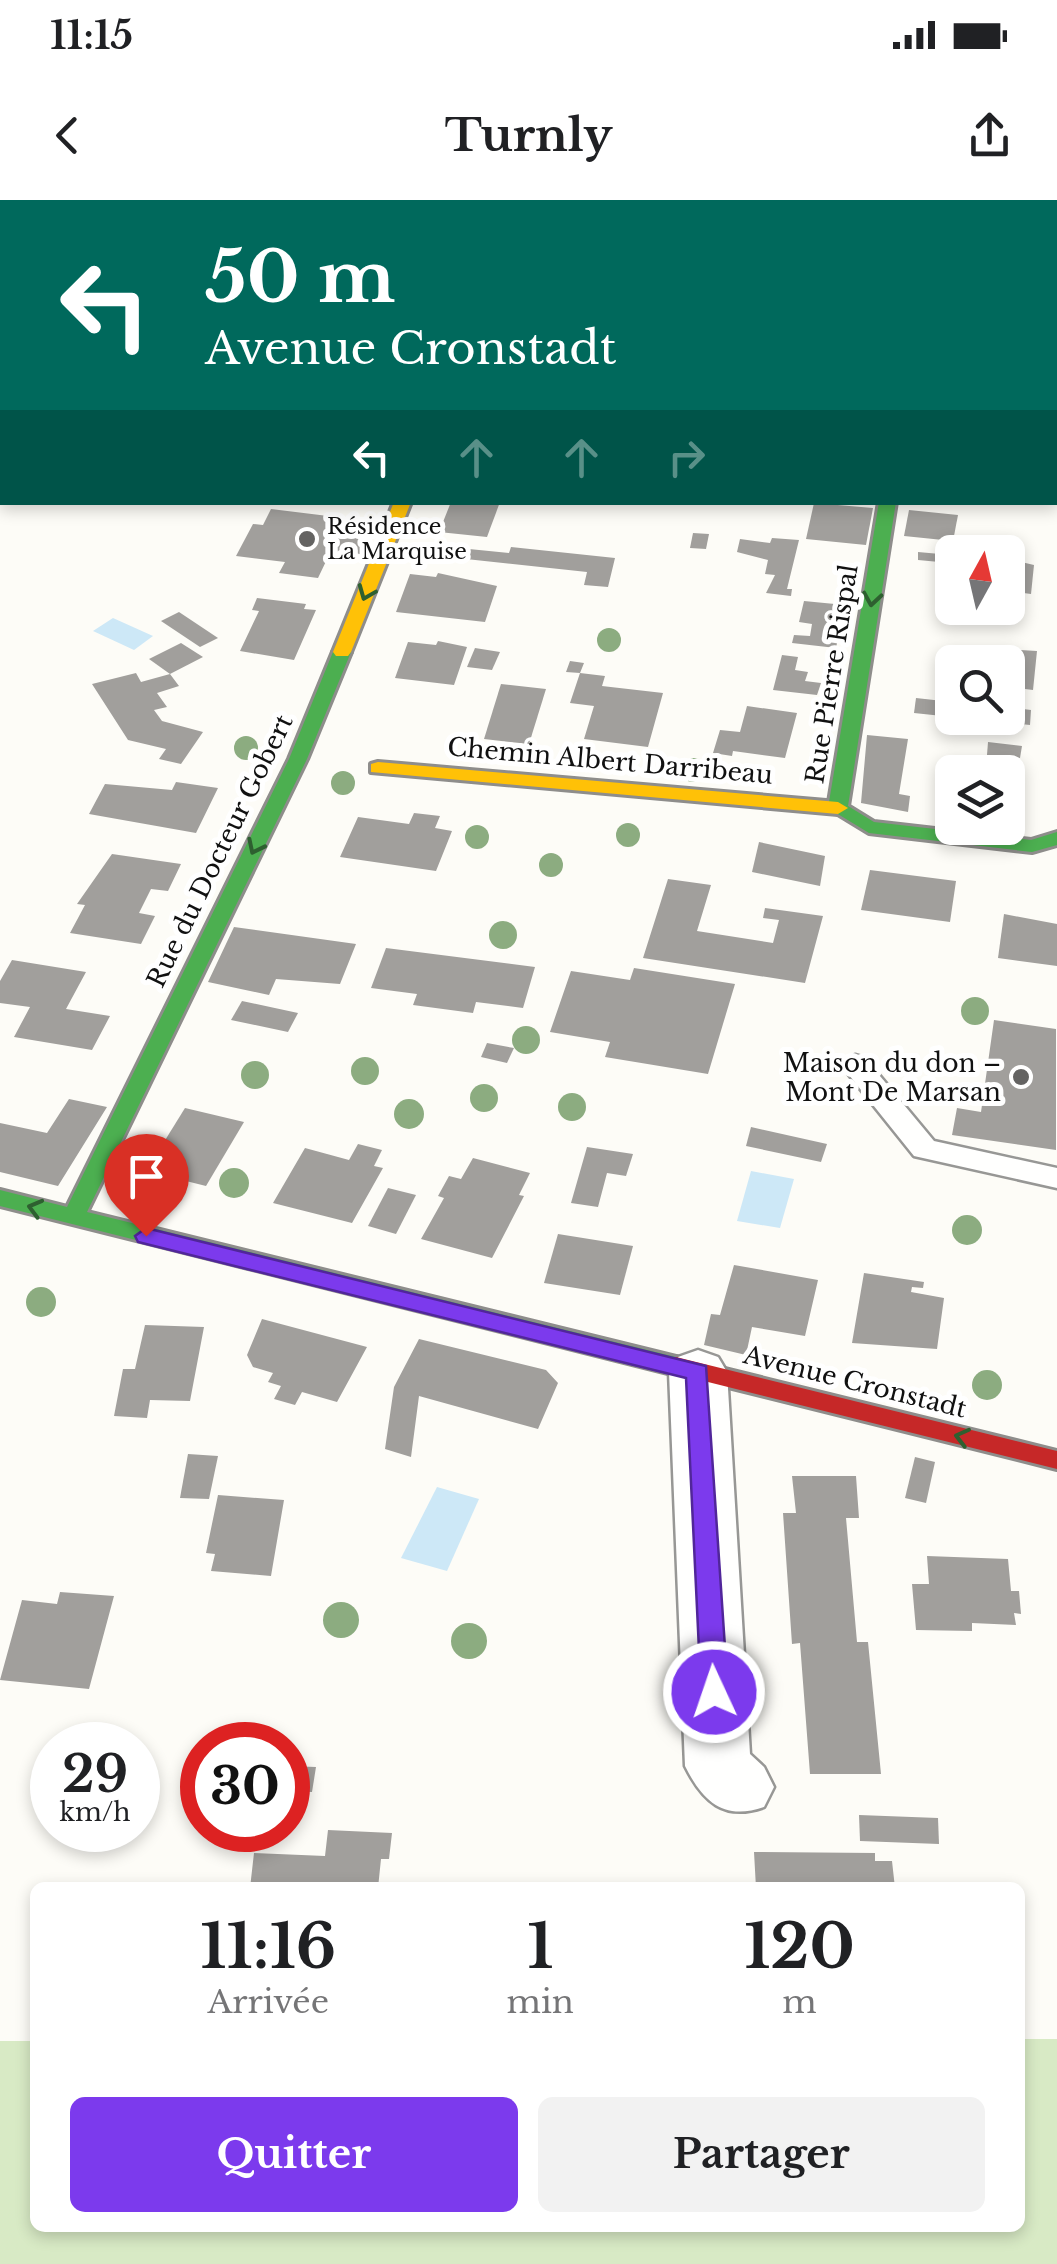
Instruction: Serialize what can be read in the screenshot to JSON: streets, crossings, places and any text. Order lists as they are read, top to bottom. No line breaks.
{"streets":{"street":["Rue Pierre Rispal","Chemin Albert Darribeau","Rue du Docteur Gobert","Avenue Cronstadt"]},"crossings":[["Rue Pierre Rispal","Chemin Albert Darribeau"],["Rue du Docteur Gobert","Avenue Cronstadt"]],"one_way":["Rue Pierre Rispal","Rue du Docteur Gobert","Avenue Cronstadt"],"places":["Résidence La Marquise","Maison du don – Mont De Marsan"],"north":"top","page":{"status":"11:15","header":"Turnly","turn":["50 m","Avenue Cronstadt"],"speed":"29 km/h","limit":"30","eta":["11:16","Arrivée","1","min","120","m"],"buttons":["Quitter","Partager"]}}
